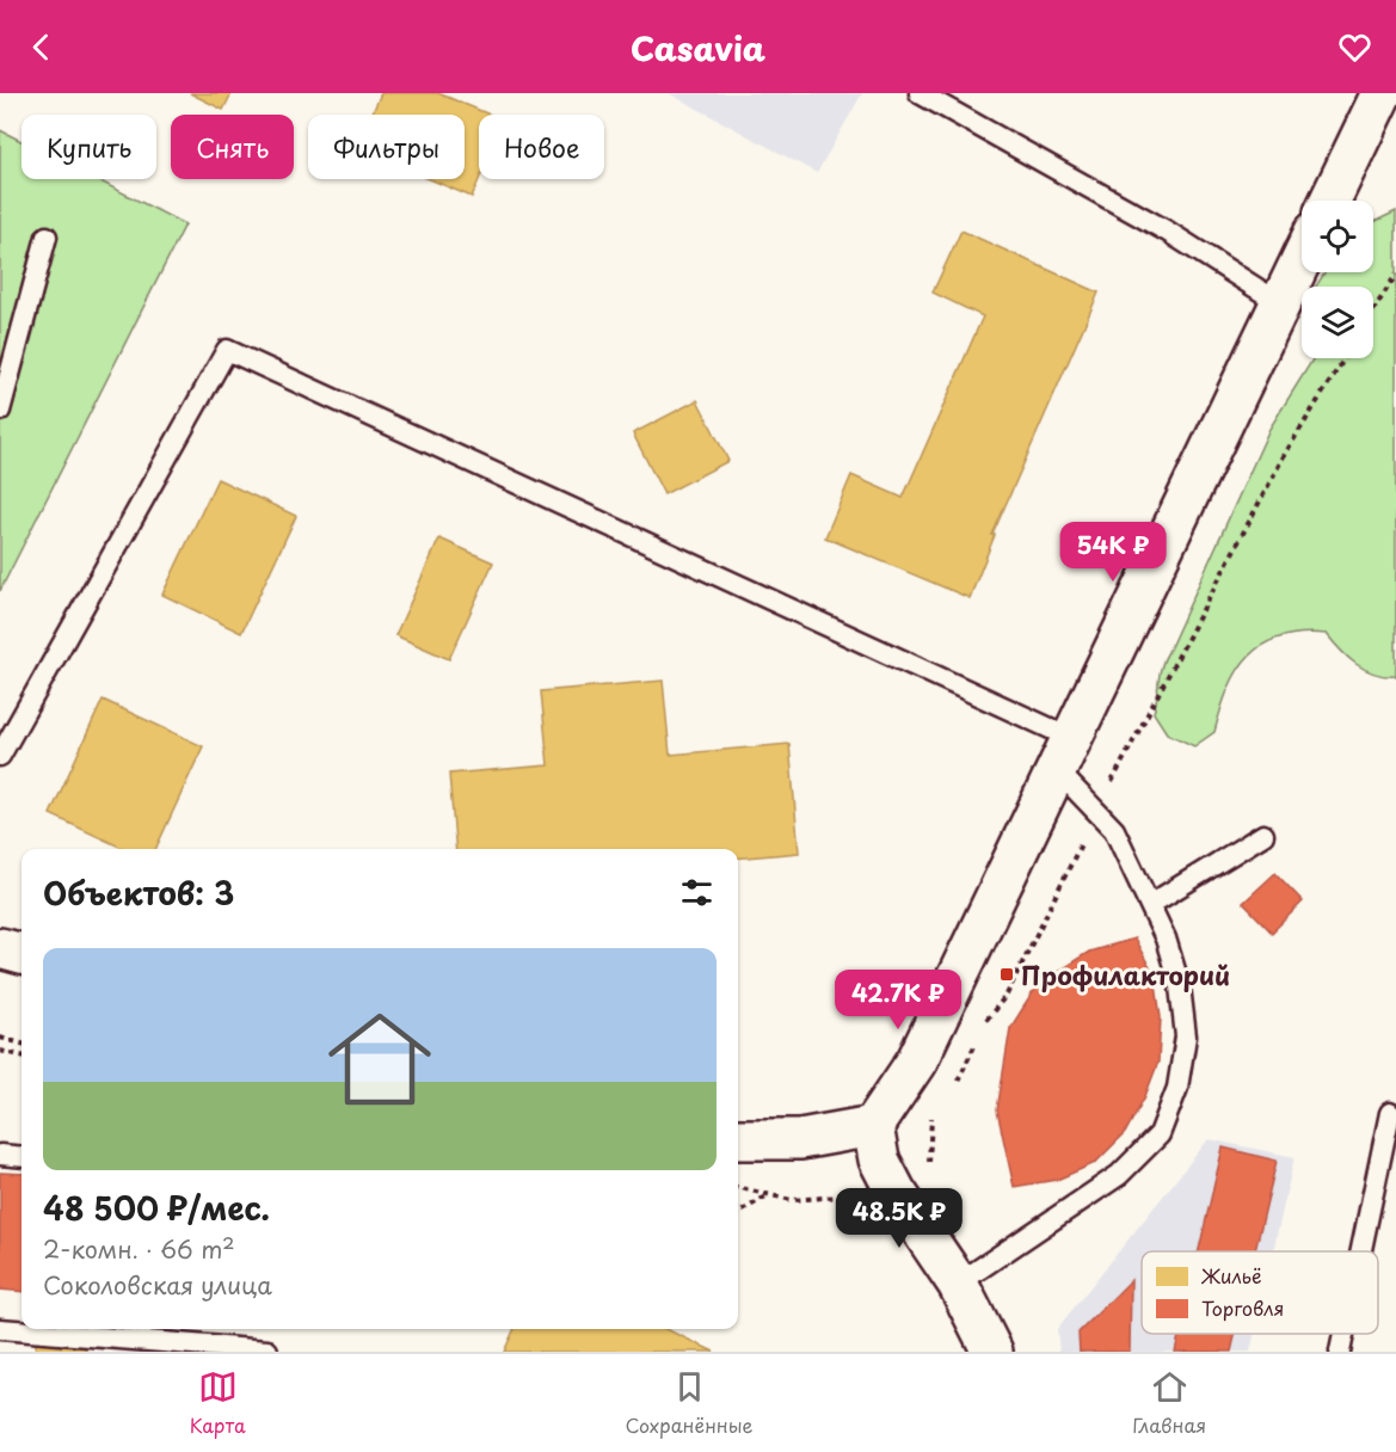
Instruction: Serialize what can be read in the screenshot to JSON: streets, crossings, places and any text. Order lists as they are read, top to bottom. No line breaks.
{"places":{"transit":["Профилакторий"]},"legend":["Жильё","Торговля"],"page":{"header":"Casavia","chip":["Купить","Снять","Фильтры","Новое"],"price":["54K ₽","42.7K ₽","48.5K ₽"],"heading":"Объектов: 3","list":[{"name":"48 500 ₽/мес.","note":"2-комн. · 66 m² · Соколовская улица"}],"tabs":["Карта","Сохранённые","Главная"]}}
